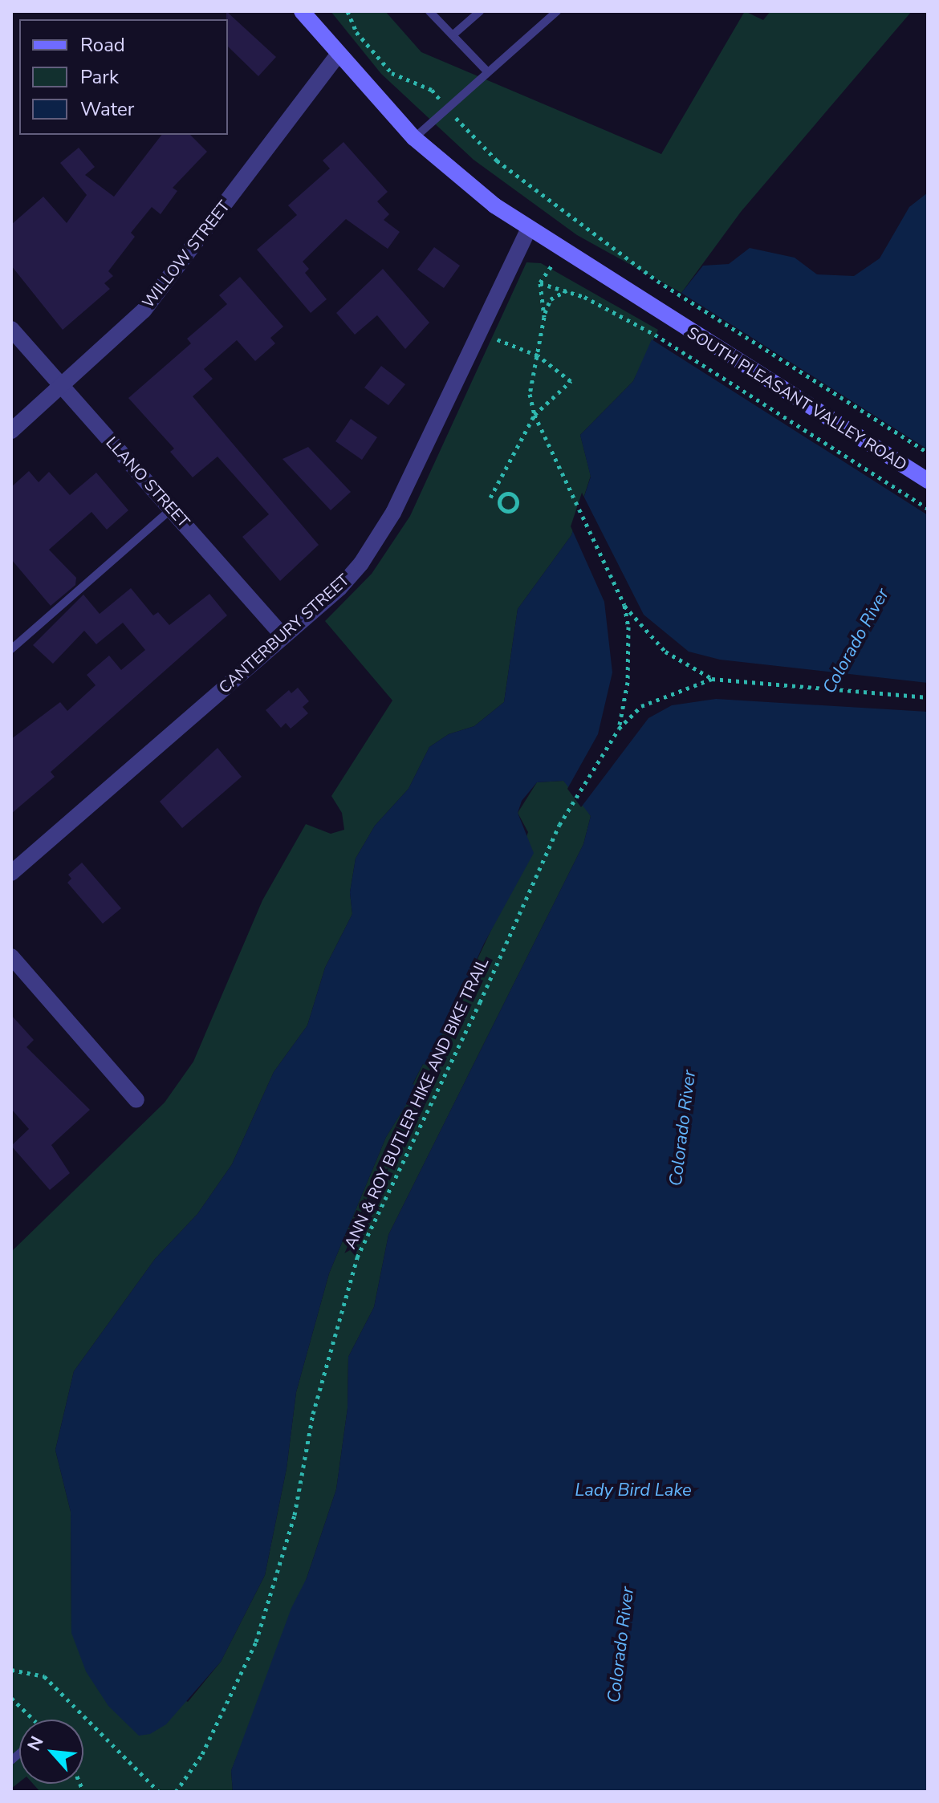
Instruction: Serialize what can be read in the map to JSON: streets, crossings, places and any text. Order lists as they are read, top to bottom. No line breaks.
{"streets":{"main road":["SOUTH PLEASANT VALLEY ROAD"],"street":["WILLOW STREET","LLANO STREET","CANTERBURY STREET"],"path":["ANN & ROY BUTLER HIKE AND BIKE TRAIL"]},"crossings":[["WILLOW STREET","SOUTH PLEASANT VALLEY ROAD"],["WILLOW STREET","LLANO STREET"],["SOUTH PLEASANT VALLEY ROAD","CANTERBURY STREET"],["LLANO STREET","CANTERBURY STREET"]],"water":["Colorado River","Lady Bird Lake"],"legend":["Road","Park","Water"],"north":"top left"}
